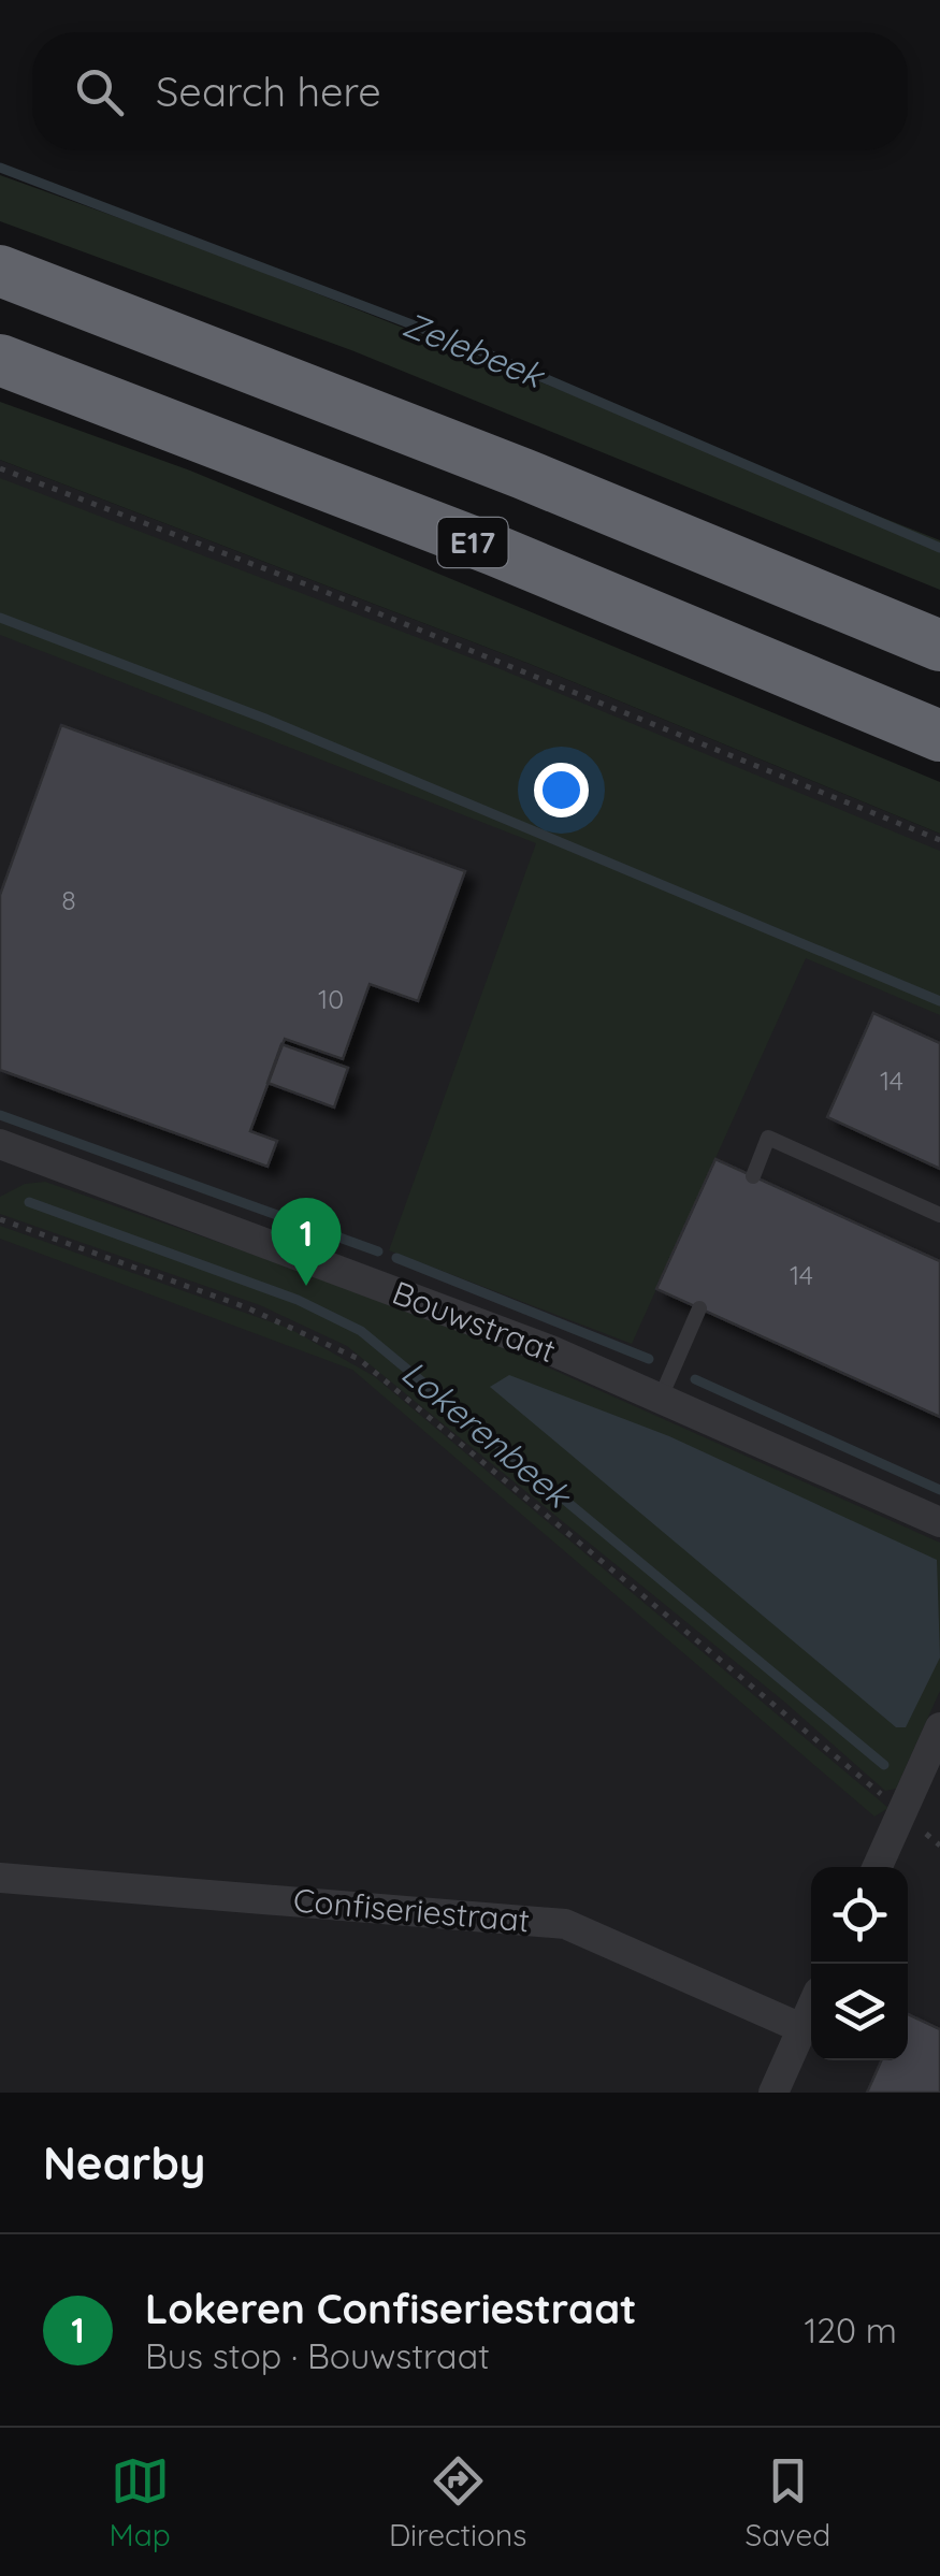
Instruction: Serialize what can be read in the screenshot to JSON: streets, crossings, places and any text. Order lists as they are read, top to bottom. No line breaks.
{"streets":{"highway":["E17"],"street":["Bouwstraat","Confiseriestraat"]},"water":["Zelebeek","Lokerenbeek"],"house_numbers":["8","10","14","14"],"page":{"search":"Search here","pins":"1","heading":"Nearby","list":[{"mark":"1","name":"Lokeren Confiseriestraat","note":"Bus stop · Bouwstraat","value":"120 m"}],"nav":["Map","Directions","Saved"]}}
